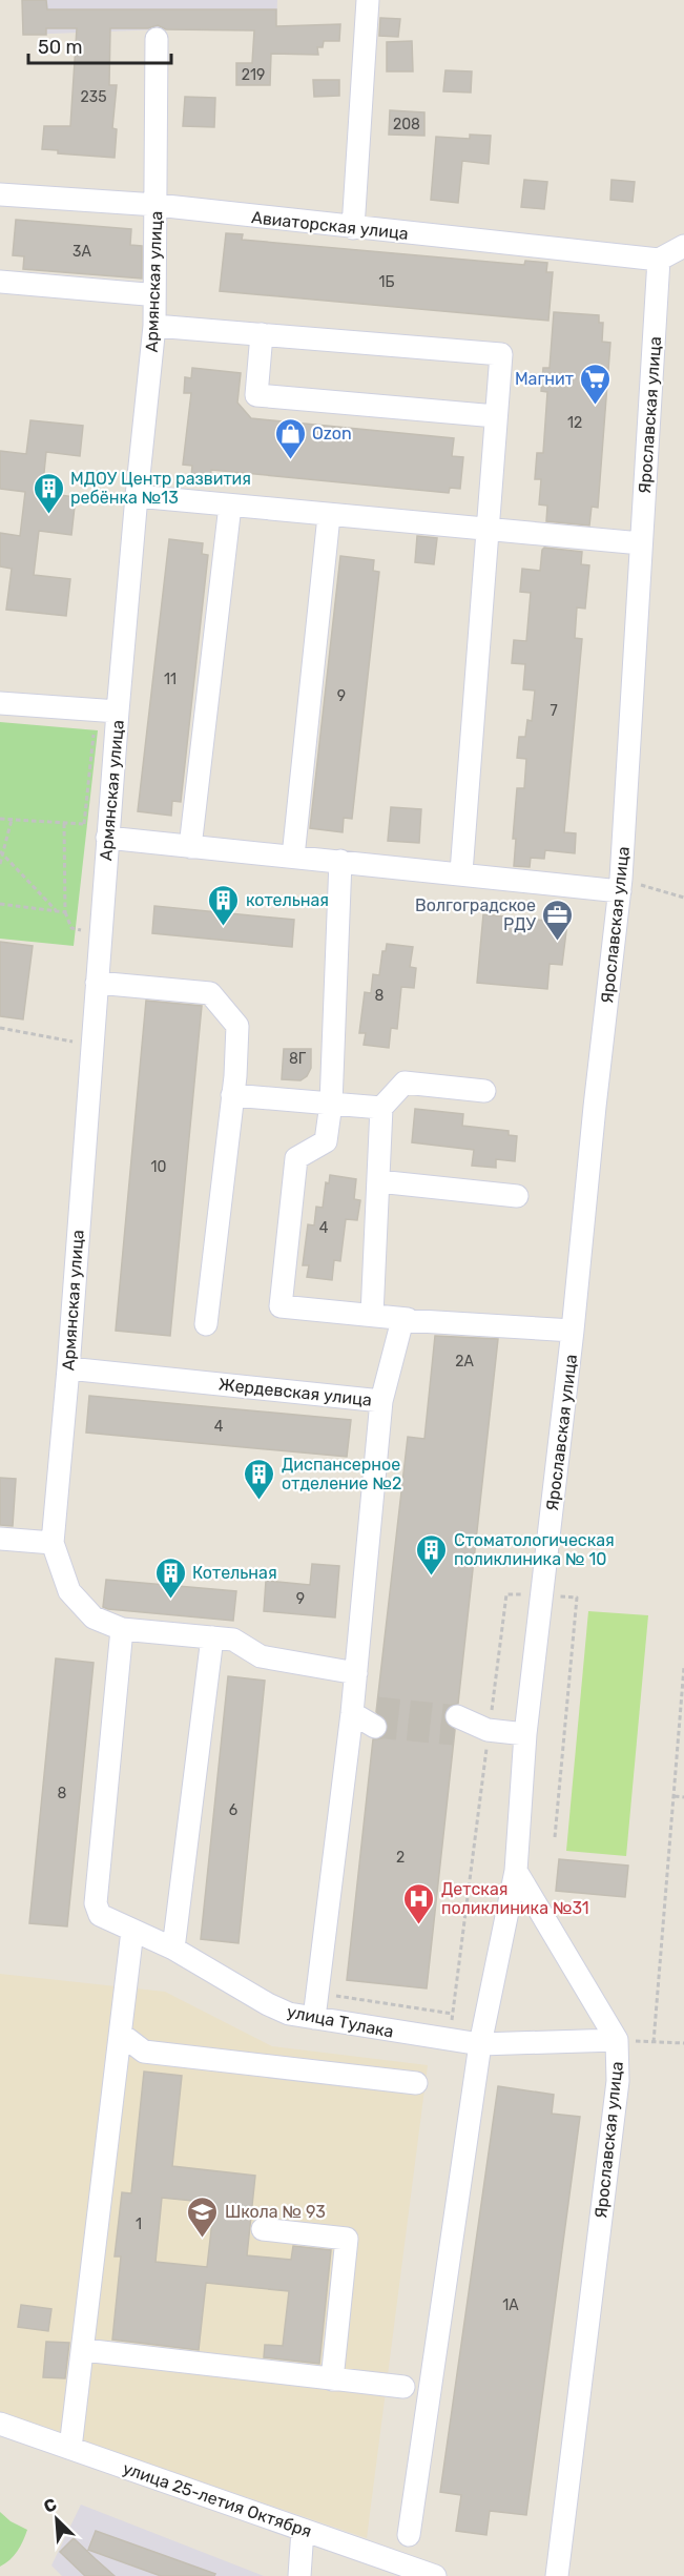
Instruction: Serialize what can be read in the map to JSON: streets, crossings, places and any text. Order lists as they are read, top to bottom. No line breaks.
{"streets":{"street":["Авиаторская улица","Армянская улица","Ярославская улица","Жердевская улица","улица Тулака","улица 25-летия Октября"]},"crossings":[["Авиаторская улица","Армянская улица"],["Авиаторская улица","Ярославская улица"],["Армянская улица","Жердевская улица"],["Ярославская улица","улица Тулака"]],"places":{"supermarket":["Магнит"],"shop":["Ozon"],"building":["МДОУ Центр развития ребёнка №13","котельная","Диспансерное отделение №2","Стоматологическая поликлиника № 10","Котельная"],"office":["Волгоградское РДУ"],"hospital":["Детская поликлиника №31"],"school or university":["Школа № 93"]},"house_numbers":["219","235","208","3А","1Б","12","11","9","7","8","8Г","10","4","2А","4","9","8","6","2","1","1А"],"scale_bar":"50 m","north":"top left"}
